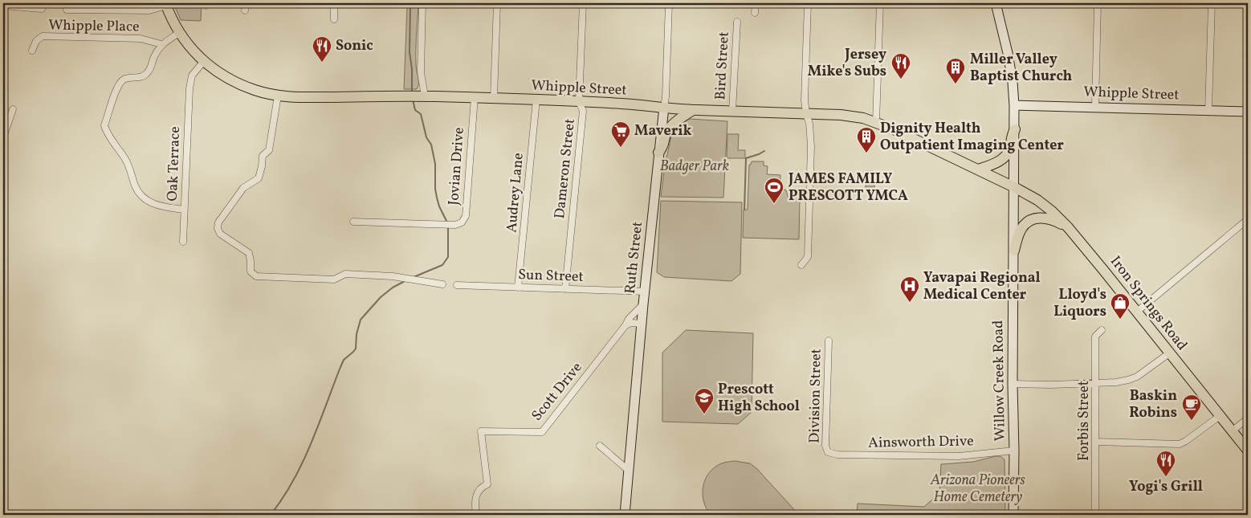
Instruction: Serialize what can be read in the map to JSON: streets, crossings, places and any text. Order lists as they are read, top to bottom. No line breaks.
{"streets":{"main road":["Whipple Street","Iron Springs Road"],"street":["Whipple Place","Bird Street","Oak Terrace","Jovian Drive","Dameron Street","Audrey Lane","Ruth Street","Sun Street","Willow Creek Road","Scott Drive","Division Street","Forbis Street","Ainsworth Drive"]},"crossings":[["Whipple Place","Oak Terrace"],["Bird Street","Whipple Street"],["Whipple Street","Oak Terrace"],["Whipple Street","Jovian Drive"],["Whipple Street","Dameron Street"],["Whipple Street","Audrey Lane"],["Whipple Street","Ruth Street"],["Whipple Street","Iron Springs Road"],["Whipple Street","Willow Creek Road"],["Dameron Street","Sun Street"],["Audrey Lane","Sun Street"],["Ruth Street","Sun Street"],["Ruth Street","Scott Drive"],["Iron Springs Road","Willow Creek Road"],["Willow Creek Road","Ainsworth Drive"],["Division Street","Ainsworth Drive"]],"parks":["Badger Park","Arizona Pioneers Home Cemetery"],"places":{"restaurant":["Sonic","Jersey Mike's Subs","Yogi's Grill"],"building":["Miller Valley Baptist Church","Dignity Health Outpatient Imaging Center"],"supermarket":["Maverik"],"sports":["JAMES FAMILY PRESCOTT YMCA"],"hospital":["Yavapai Regional Medical Center"],"shop":["Lloyd's Liquors"],"school or university":["Prescott High School"],"cafe":["Baskin Robins"]}}
